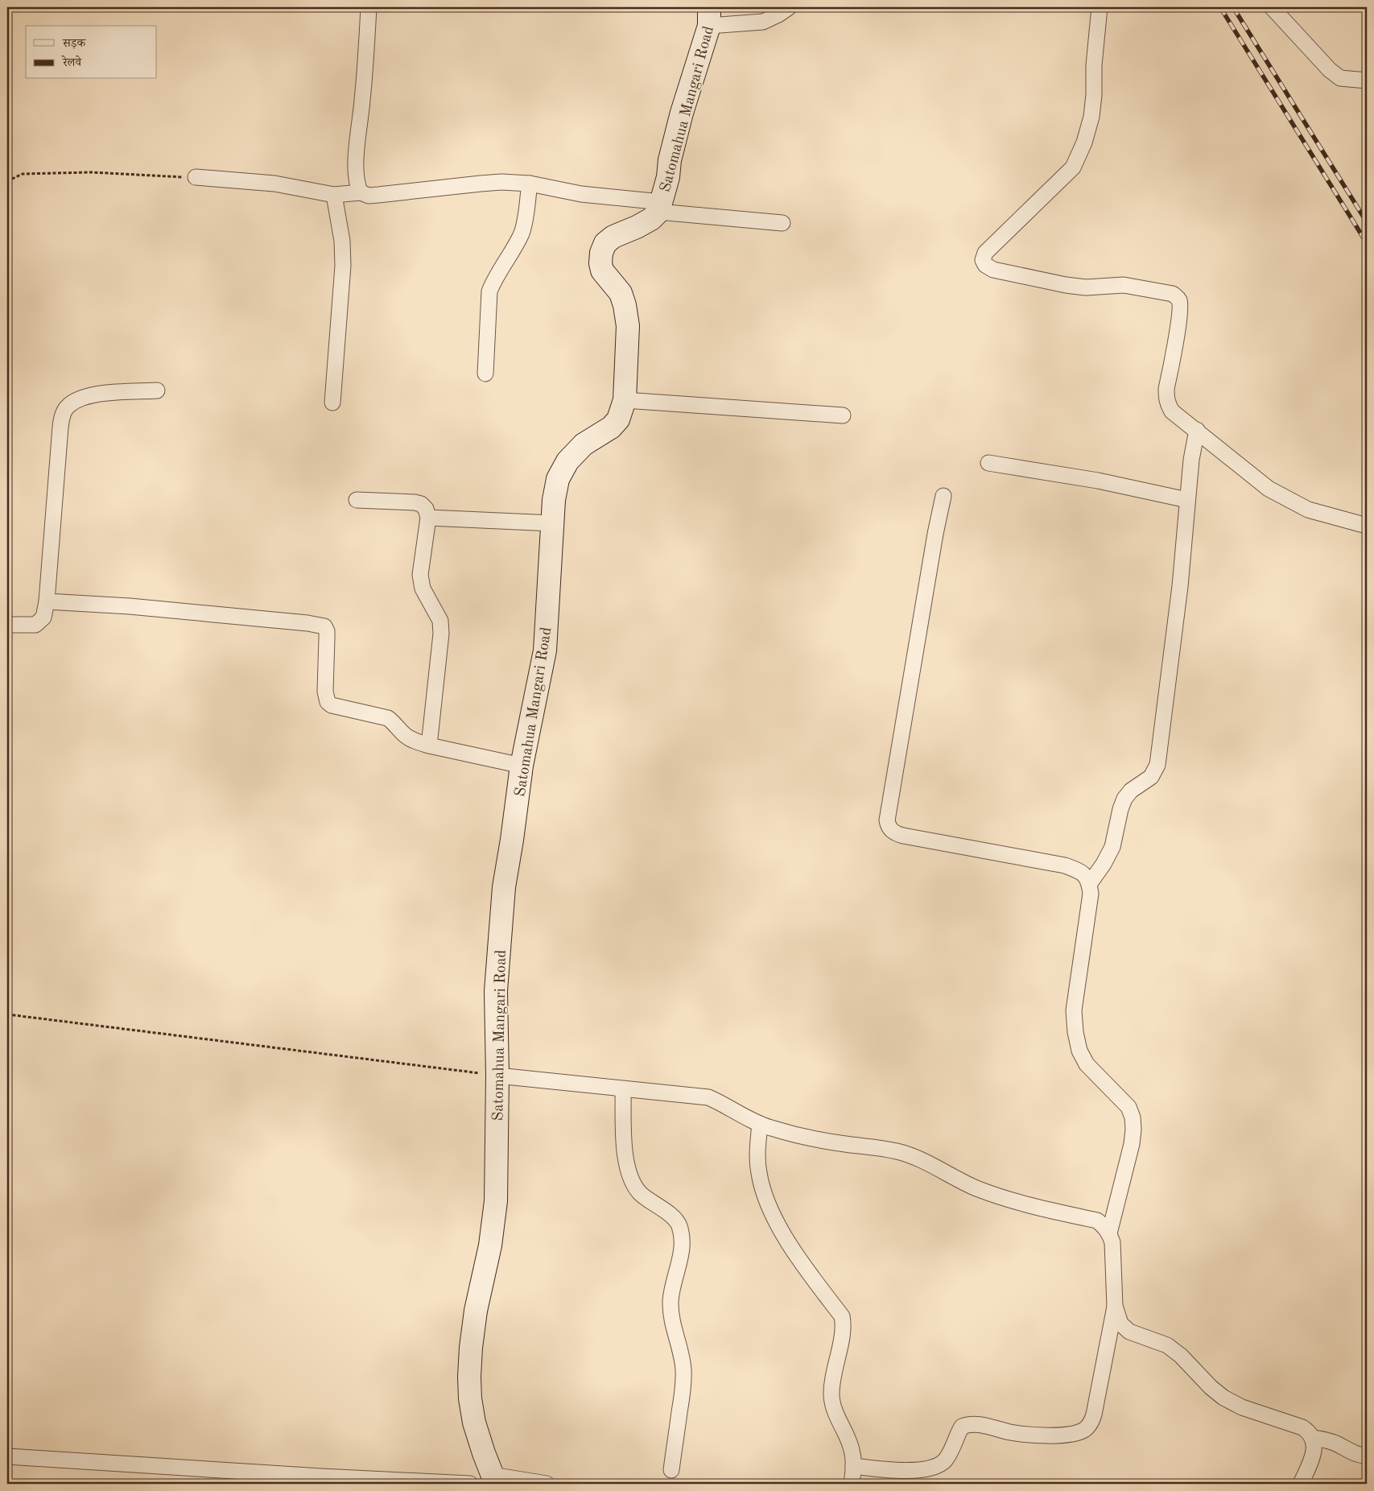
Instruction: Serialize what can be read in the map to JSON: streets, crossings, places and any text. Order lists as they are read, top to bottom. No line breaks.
{"streets":{"street":["Satomahua Mangari Road"]},"legend":["सड़क","रेलवे"]}
